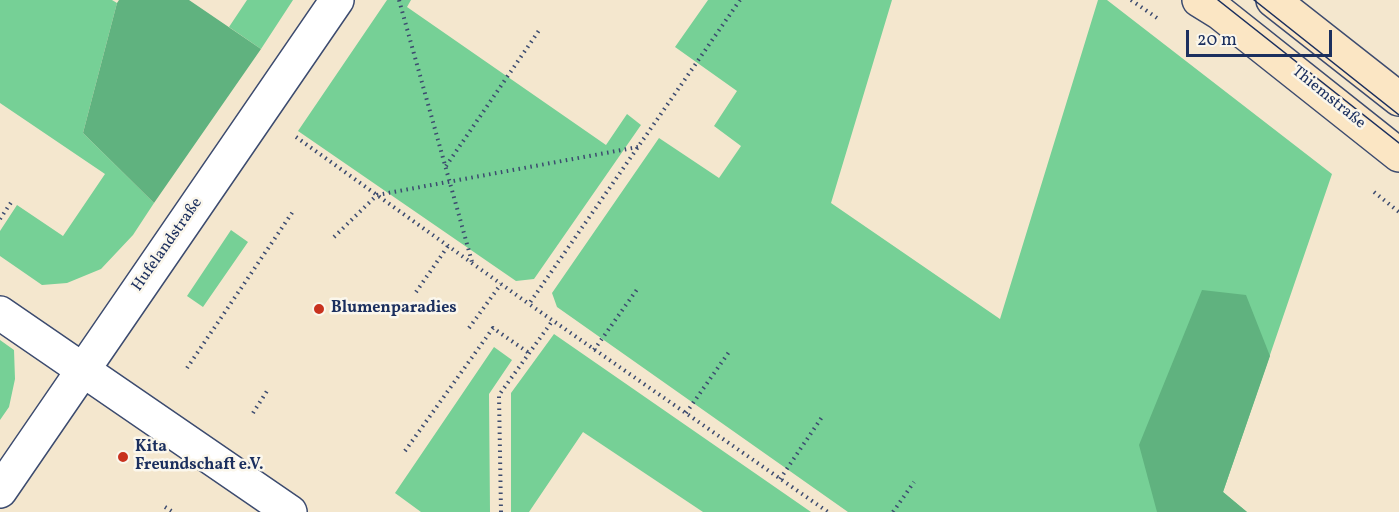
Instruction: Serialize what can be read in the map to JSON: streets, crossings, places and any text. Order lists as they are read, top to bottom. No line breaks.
{"streets":{"main road":["Thiemstraße"],"street":["Hufelandstraße"]},"places":["Blumenparadies","Kita Freundschaft e.V."],"scale_bar":"20 m"}
